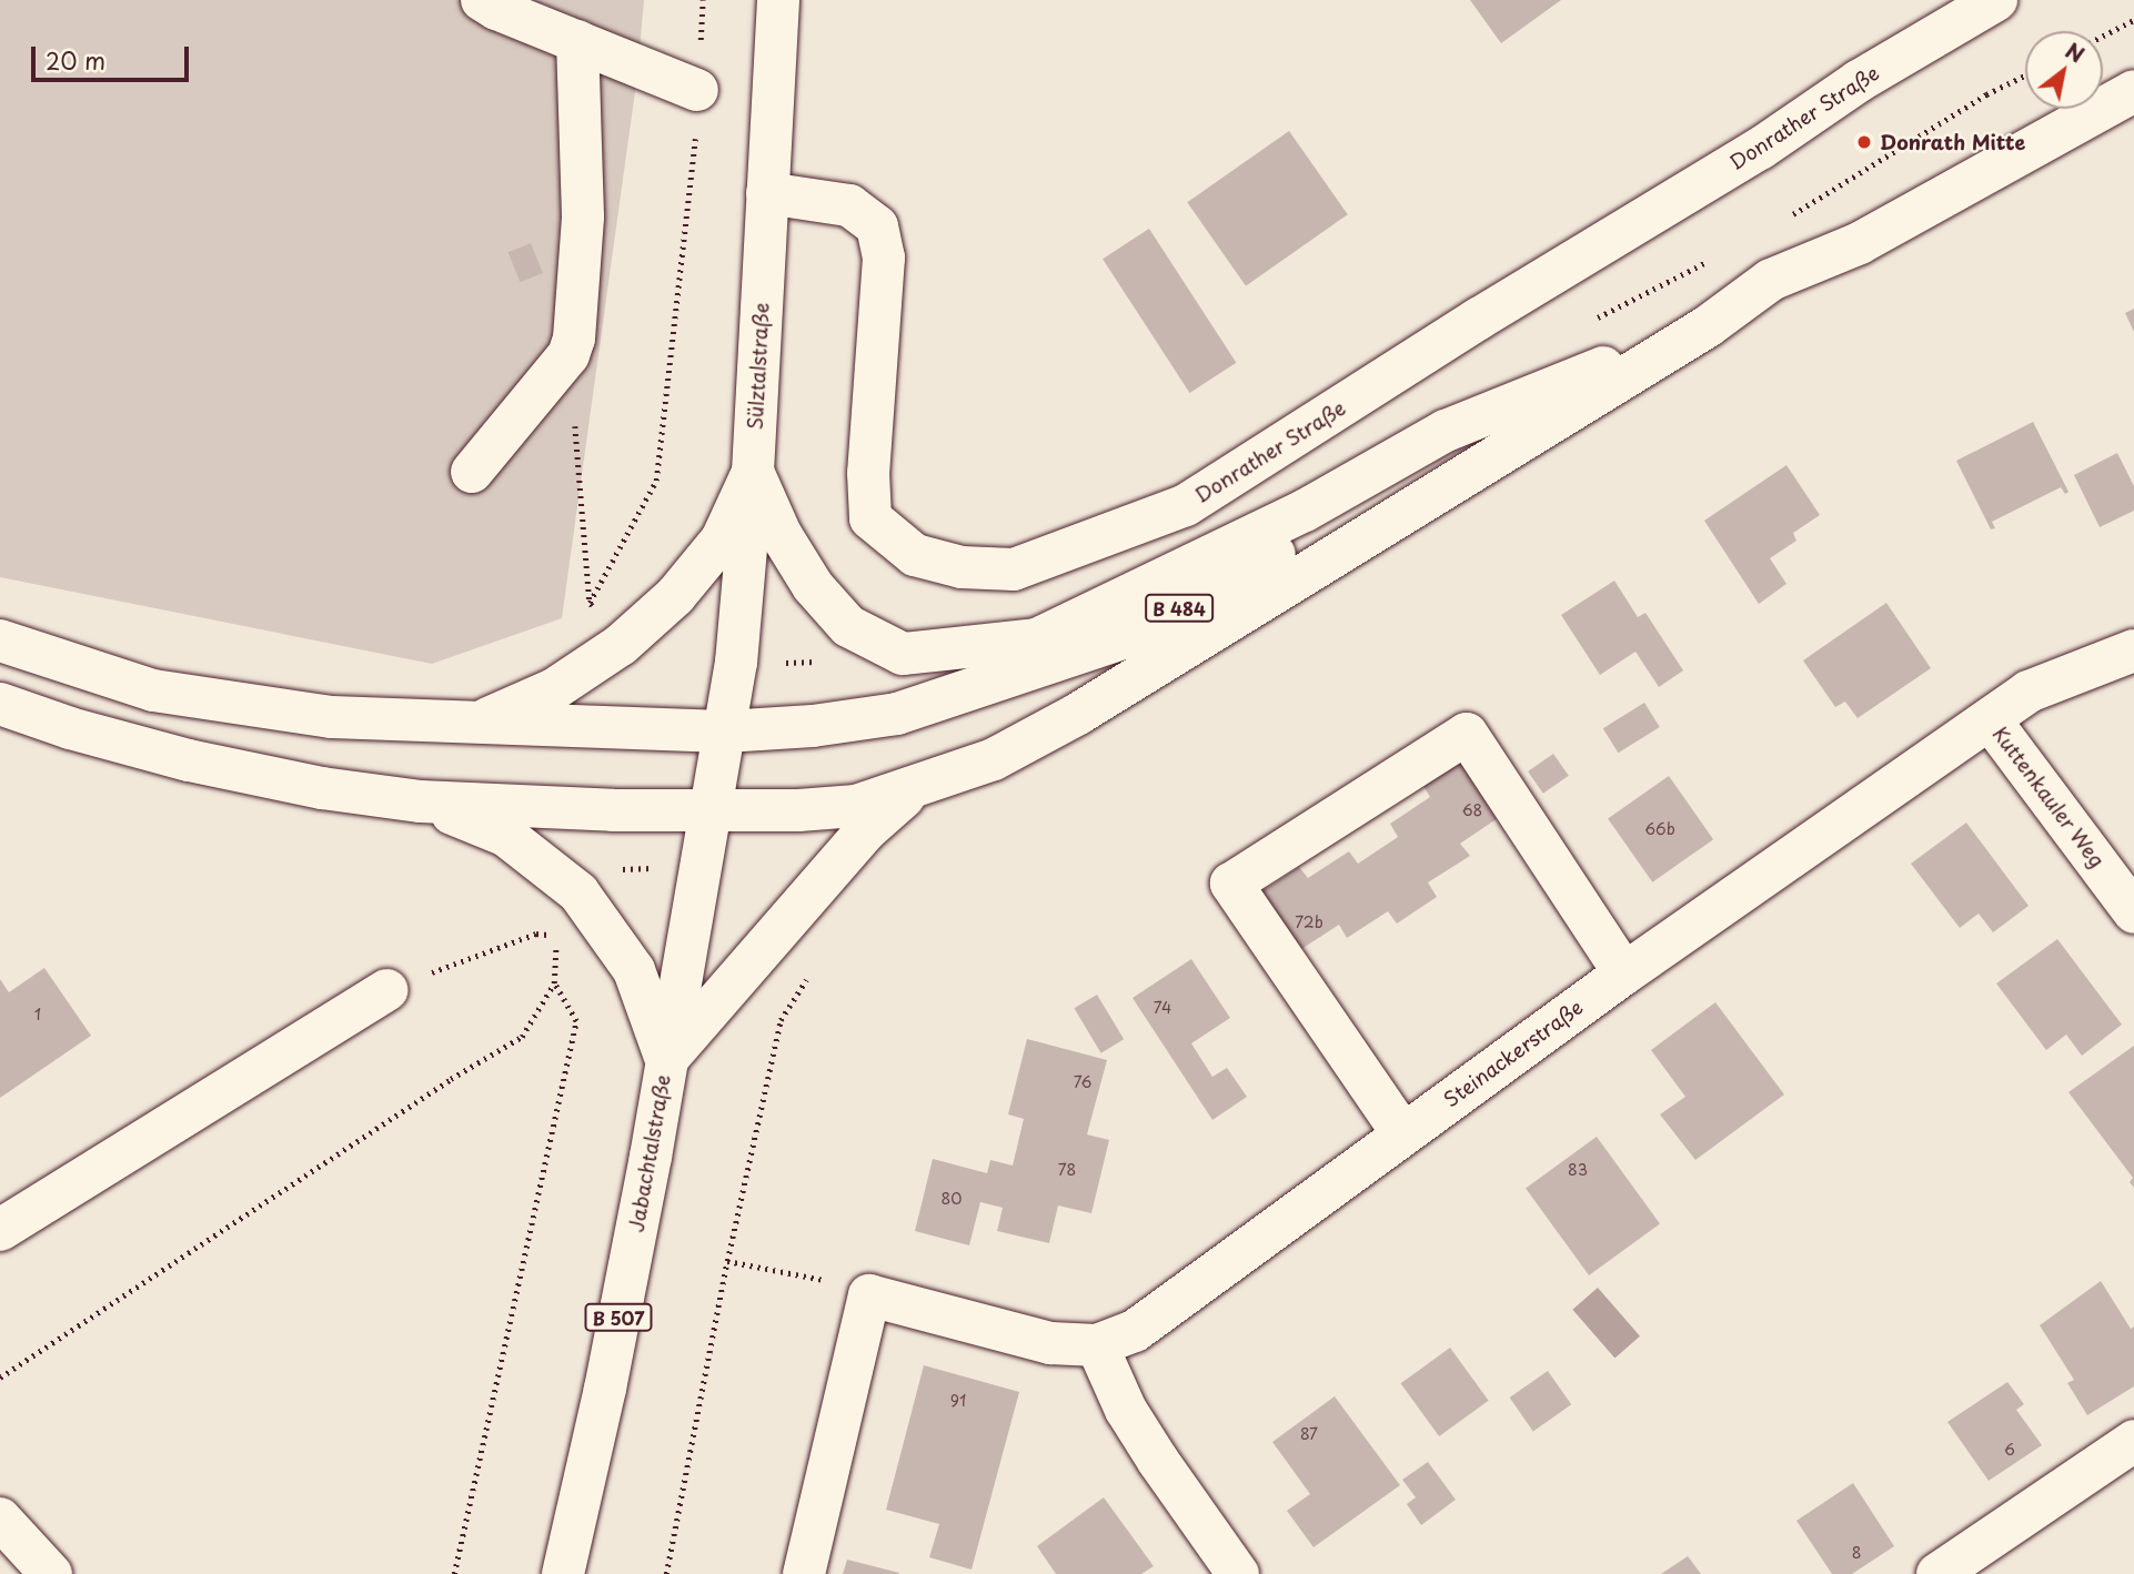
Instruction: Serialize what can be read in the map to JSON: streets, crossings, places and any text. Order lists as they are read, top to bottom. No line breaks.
{"streets":{"main road":["Donrather Straße","Sülztalstraße","B 484","Kuttenkauler Weg","Steinackerstraße","Jabachtalstraße","B 507"]},"crossings":[["Donrather Straße","Sülztalstraße"],["Sülztalstraße","B 484"],["Sülztalstraße","Jabachtalstraße"],["B 484","Jabachtalstraße"],["Kuttenkauler Weg","Steinackerstraße"]],"places":["Donrath Mitte"],"house_numbers":["68","66b","72b","74","1","76","78","83","80","91","87","6","8"],"scale_bar":"20 m","north":"top right"}
